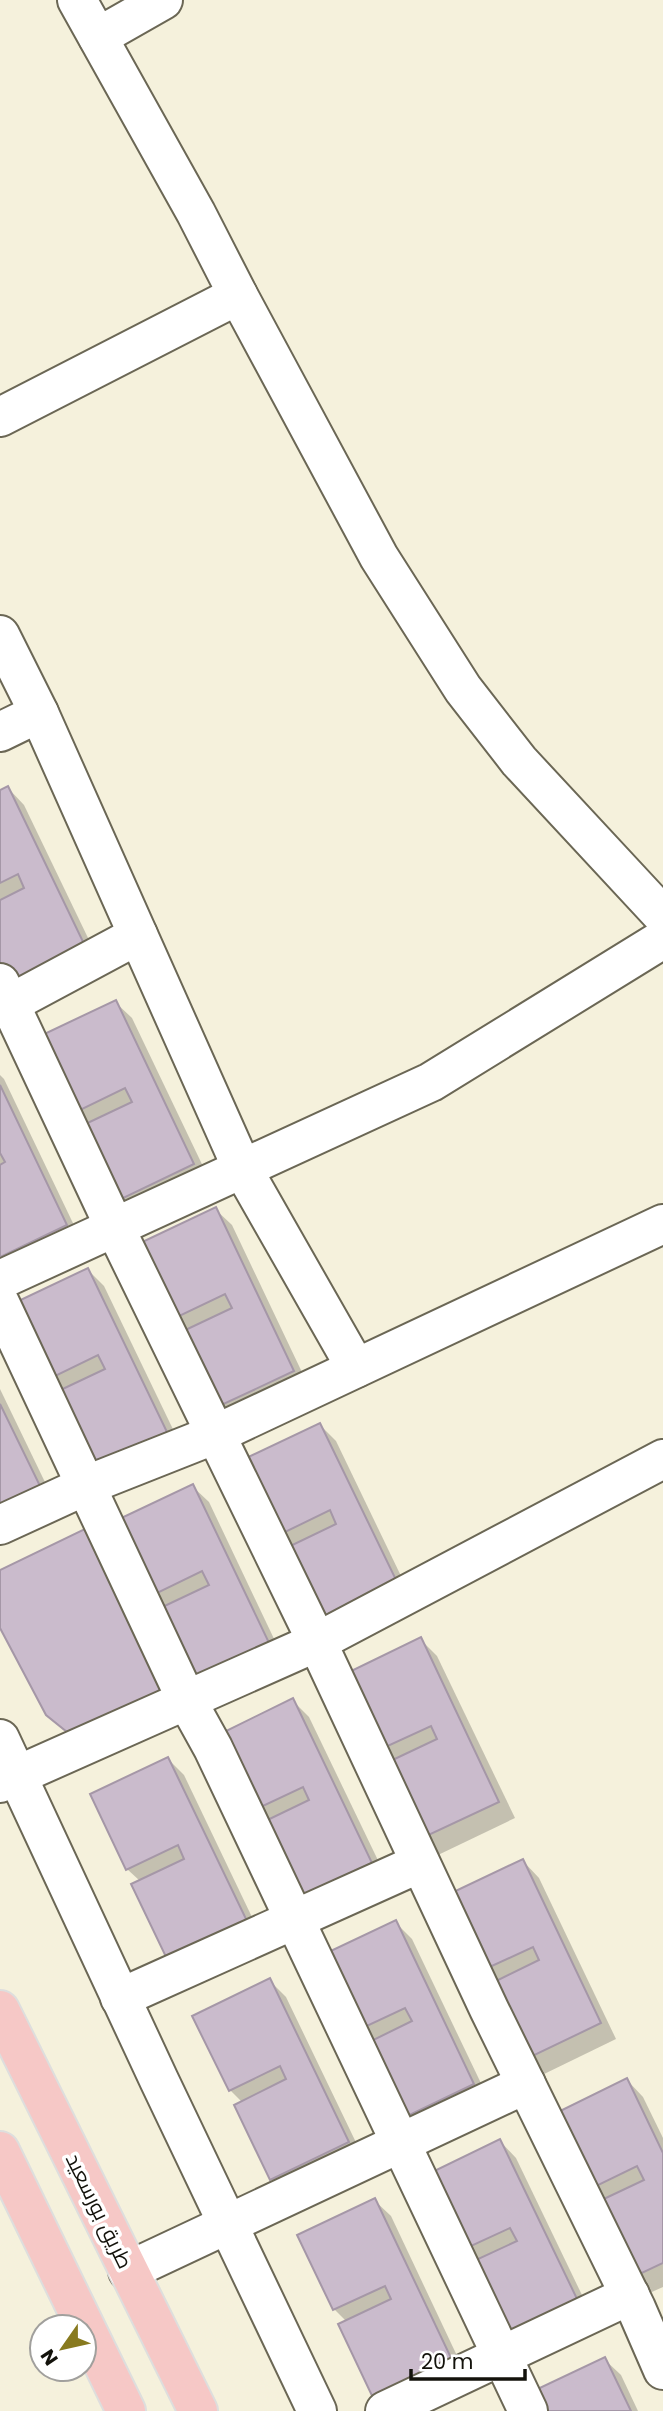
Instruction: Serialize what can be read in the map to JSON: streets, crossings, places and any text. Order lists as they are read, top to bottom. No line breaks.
{"streets":{"highway":["طريق بورسعيد"]},"scale_bar":"20 m","north":"bottom left"}
